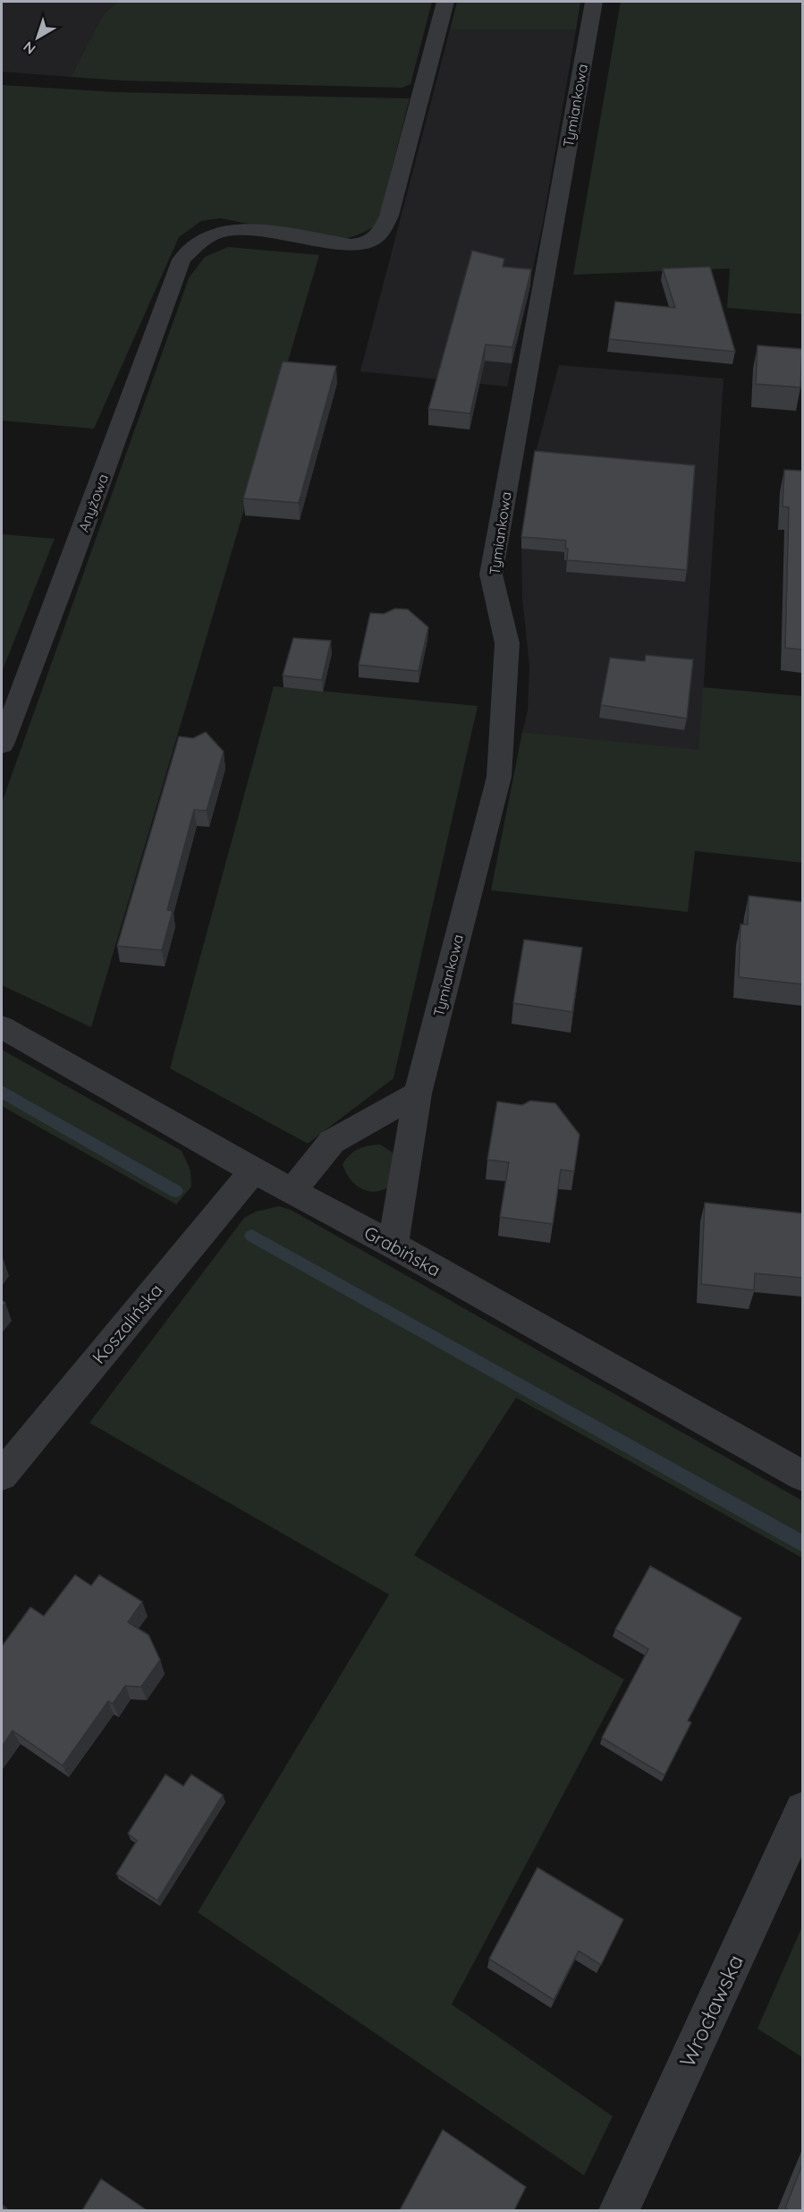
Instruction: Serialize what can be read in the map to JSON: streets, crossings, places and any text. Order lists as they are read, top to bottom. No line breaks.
{"streets":{"street":["Tymiankowa","Anyżowa","Grabińska","Koszalińska","Wrocławska"]},"crossings":[["Tymiankowa","Grabińska"],["Grabińska","Koszalińska"]],"north":"bottom left"}
